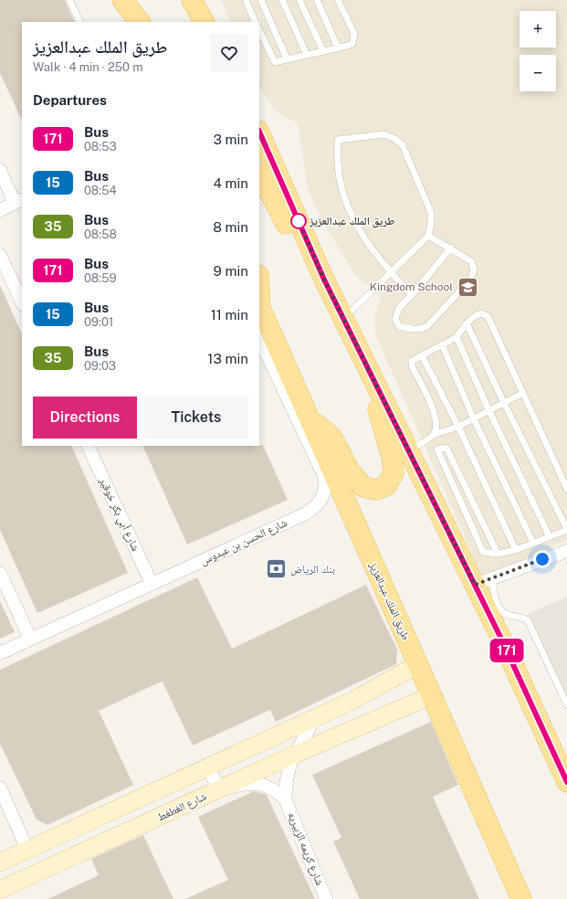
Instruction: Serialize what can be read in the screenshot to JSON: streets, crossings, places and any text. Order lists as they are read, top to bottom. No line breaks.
{"streets":{"main road":["طريق الملك عبدالعزيز"],"street":["شارع أبي بكر خوقير","شارع الحسن بن عبدوس","شارع الغطغط","شارع كريمه الزبيريه"]},"crossings":[["شارع أبي بكر خوقير","شارع الحسن بن عبدوس"],["طريق الملك عبدالعزيز","شارع الغطغط"],["شارع الغطغط","شارع كريمه الزبيريه"]],"places":{"other":["طريق الملك عبدالعزيز"],"school or university":["Kingdom School"],"bank":["بنك الرياض"]},"lines":["bus line 171"],"page":{"on_map":"171","map_buttons":["+","−"],"heading":[["طريق الملك عبدالعزيز","Walk · 4 min · 250 m"],"Departures"],"list":[{"mark":"171","name":"Bus","note":"08:53","value":"3 min"},{"mark":"15","name":"Bus","note":"08:54","value":"4 min"},{"mark":"35","name":"Bus","note":"08:58","value":"8 min"},{"mark":"171","name":"Bus","note":"08:59","value":"9 min"},{"mark":"15","name":"Bus","note":"09:01","value":"11 min"},{"mark":"35","name":"Bus","note":"09:03","value":"13 min"}],"buttons":["Directions","Tickets"]}}
